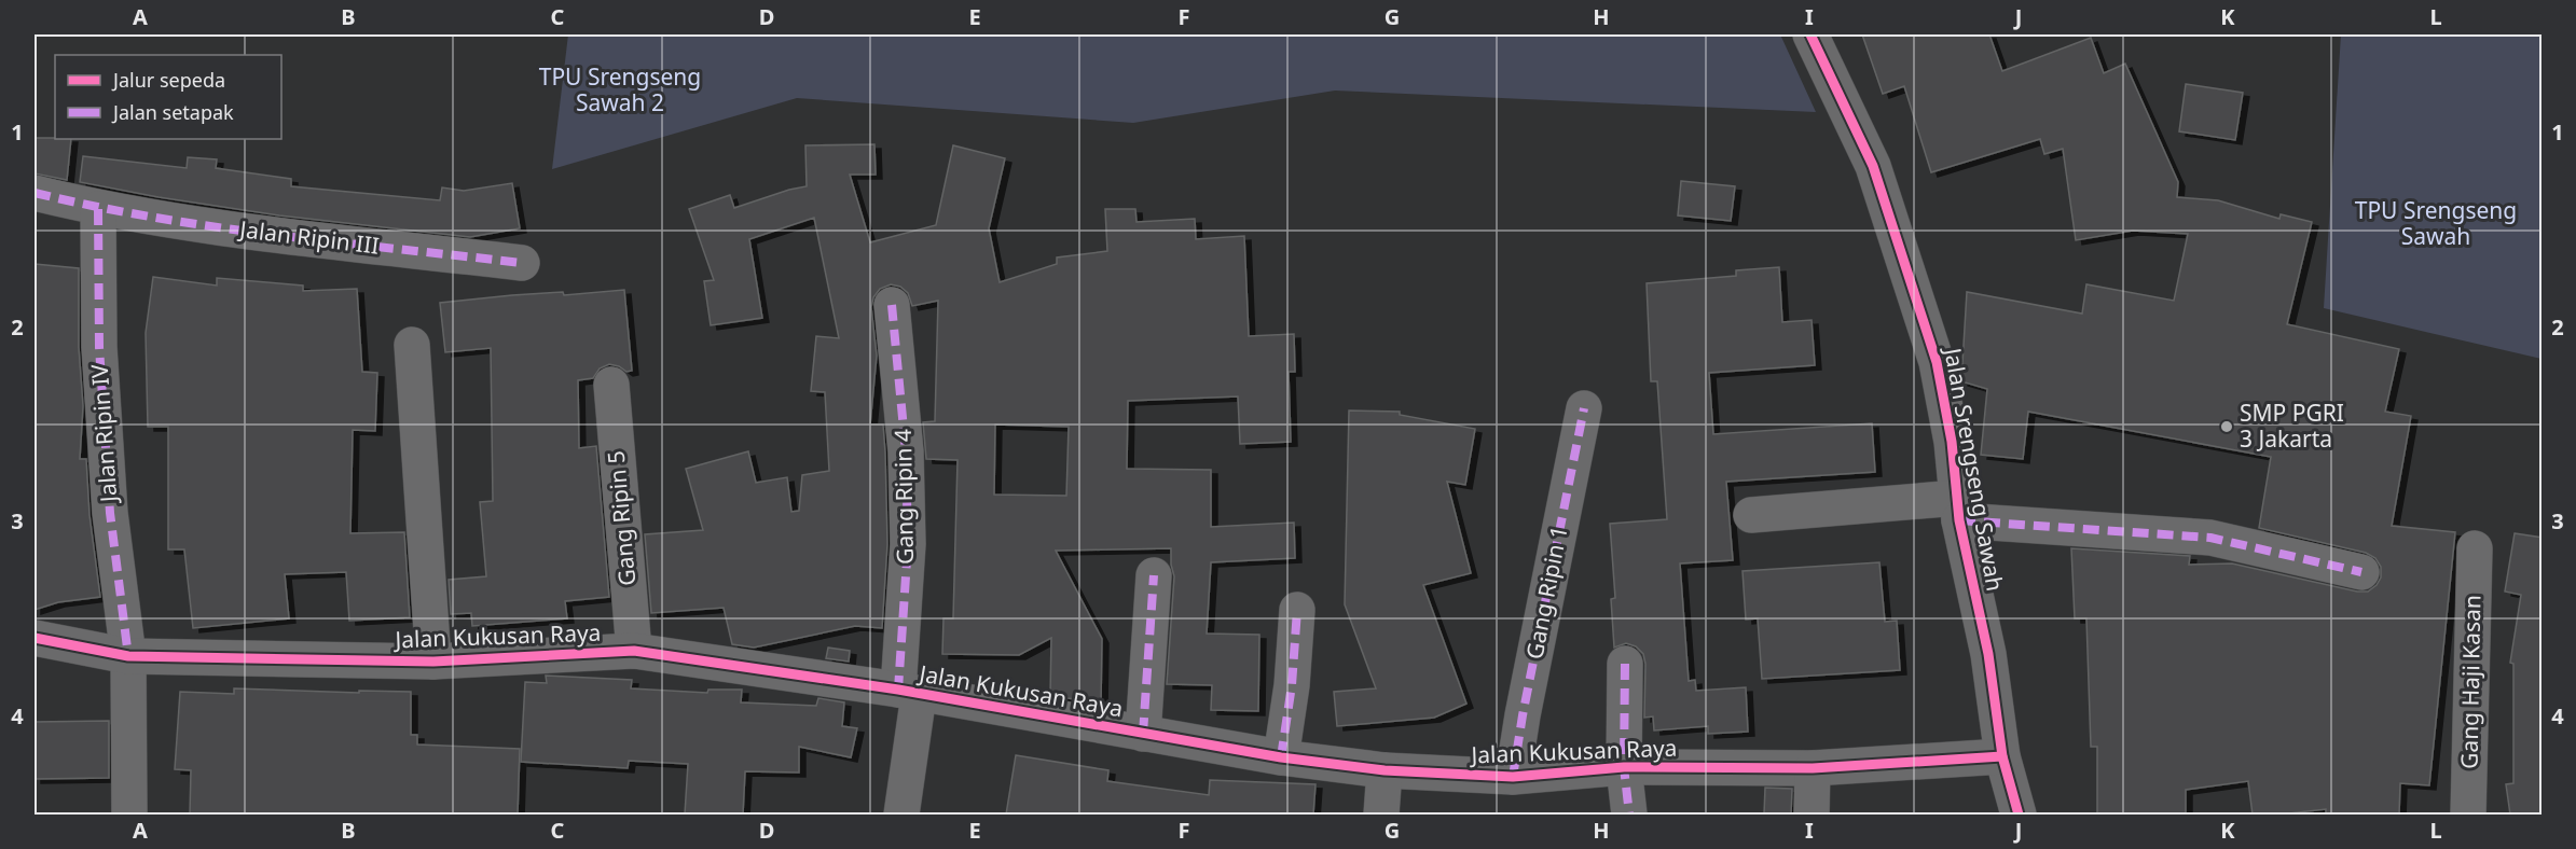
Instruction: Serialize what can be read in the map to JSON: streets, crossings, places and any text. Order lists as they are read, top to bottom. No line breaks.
{"streets":{"street":["Jalan Ripin III","Jalan Ripin IV","Jalan Srengseng Sawah","Gang Ripin 4","Gang Ripin 5","Gang Ripin 1","Jalan Kukusan Raya","Gang Haji Kasan"]},"crossings":[["Jalan Ripin III","Jalan Ripin IV"],["Jalan Ripin IV","Jalan Kukusan Raya"],["Jalan Srengseng Sawah","Jalan Kukusan Raya"],["Gang Ripin 4","Jalan Kukusan Raya"],["Gang Ripin 5","Jalan Kukusan Raya"],["Gang Ripin 1","Jalan Kukusan Raya"]],"parks":["TPU Srengseng Sawah 2","TPU Srengseng Sawah"],"places":["SMP PGRI 3 Jakarta"],"legend":["Jalur sepeda","Jalan setapak"],"grid":{"columns":["A","B","C","D","E","F","G","H","I","J","K","L"],"rows":["1","2","3","4"]}}
